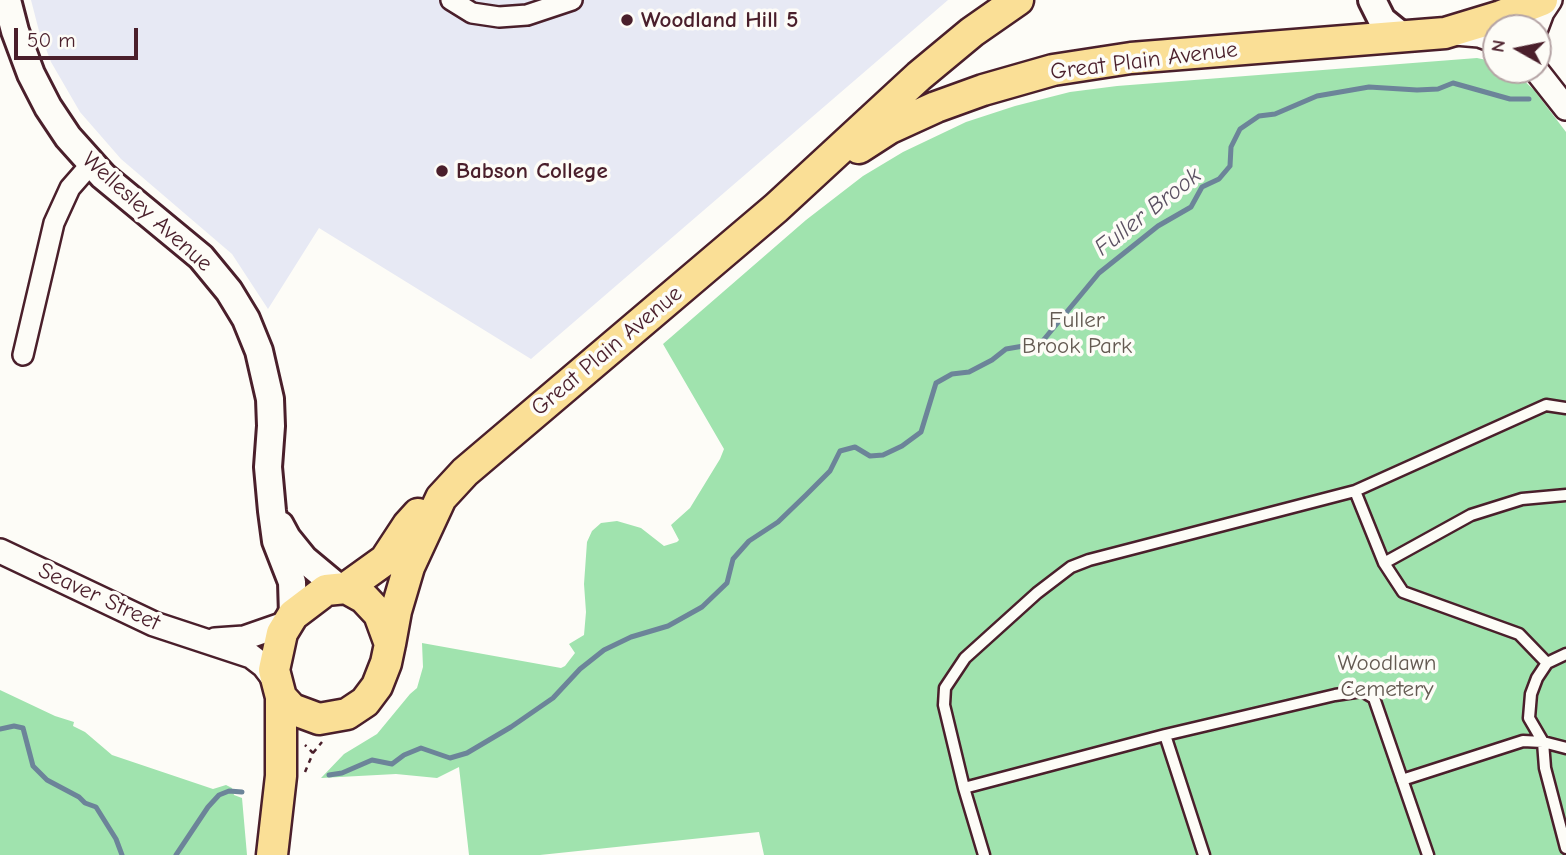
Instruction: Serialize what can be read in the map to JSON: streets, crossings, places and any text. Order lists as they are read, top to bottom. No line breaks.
{"streets":{"main road":["Great Plain Avenue","Wellesley Avenue"],"street":["Seaver Street"]},"crossings":[["Great Plain Avenue","Wellesley Avenue"],["Great Plain Avenue","Seaver Street"],["Wellesley Avenue","Seaver Street"]],"water":["Fuller Brook"],"parks":["Fuller Brook Park","Woodlawn Cemetery"],"places":["Woodland Hill 5","Babson College"],"scale_bar":"50 m","north":"left"}
